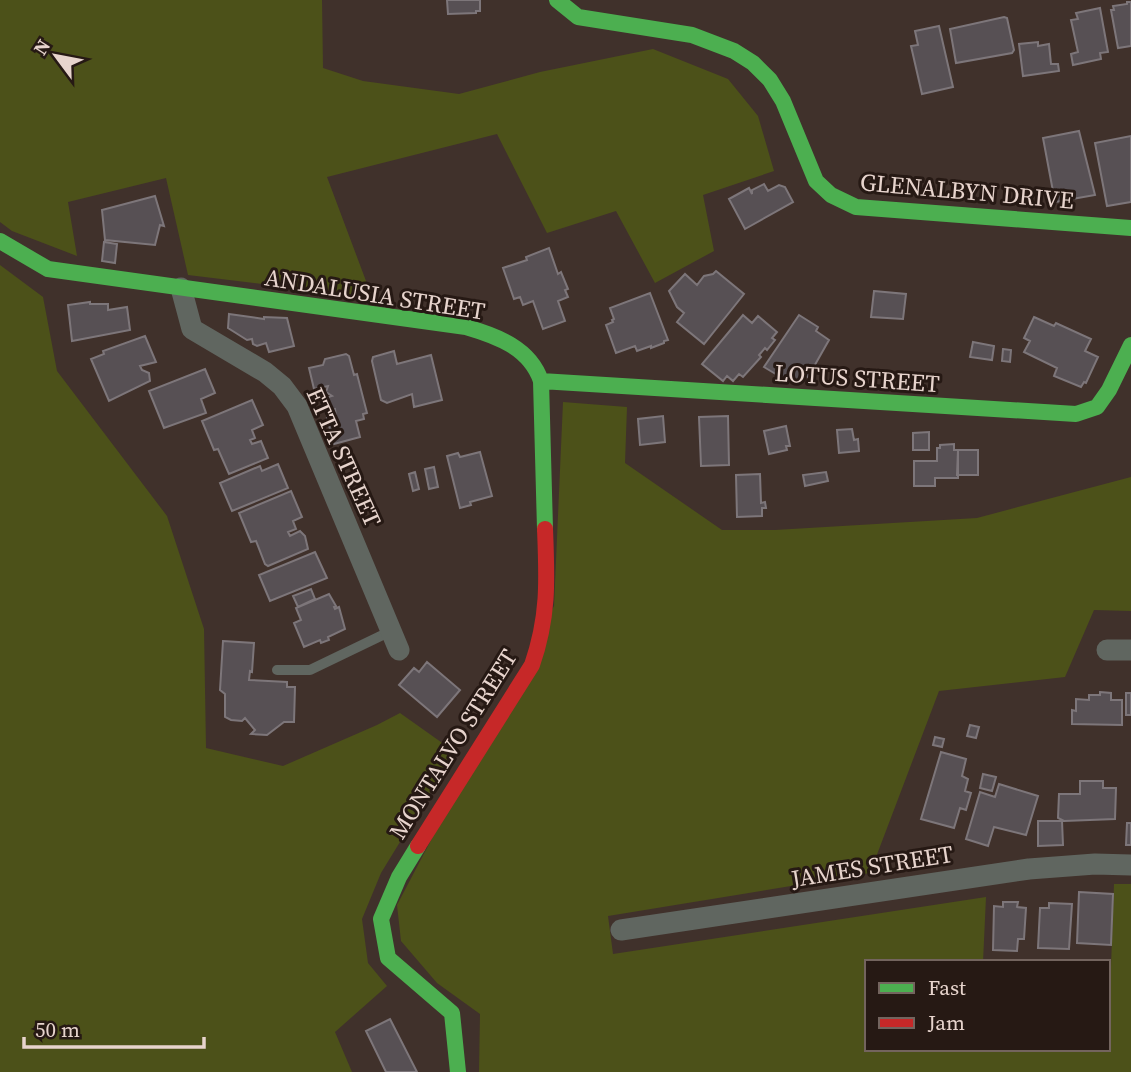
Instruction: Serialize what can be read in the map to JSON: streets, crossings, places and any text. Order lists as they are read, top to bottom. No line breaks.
{"streets":{"street":["GLENALBYN DRIVE","ANDALUSIA STREET","LOTUS STREET","ETTA STREET","MONTALVO STREET","JAMES STREET"]},"crossings":[["ANDALUSIA STREET","LOTUS STREET"],["ANDALUSIA STREET","ETTA STREET"],["ANDALUSIA STREET","MONTALVO STREET"],["LOTUS STREET","MONTALVO STREET"]],"legend":["Fast","Jam"],"scale_bar":"50 m","north":"top left"}
